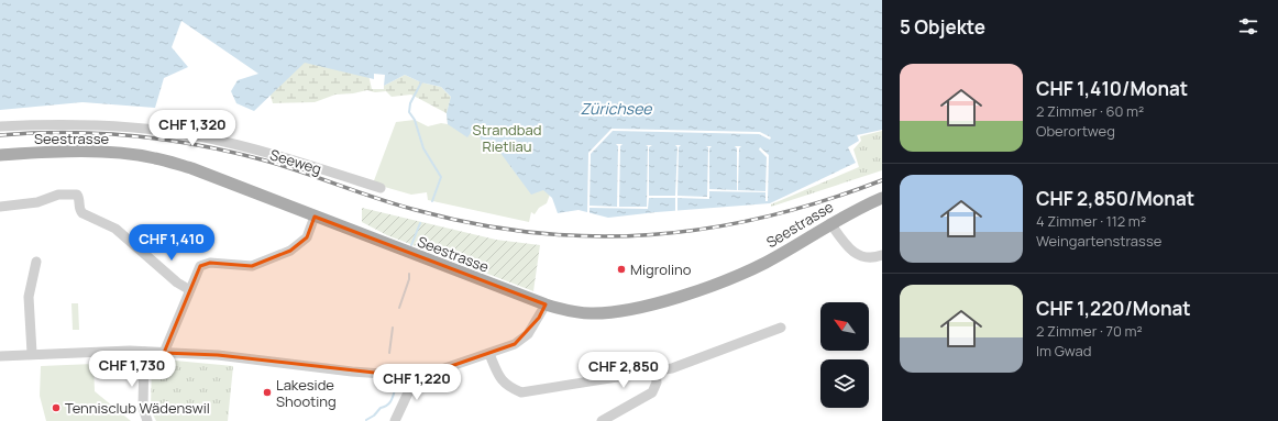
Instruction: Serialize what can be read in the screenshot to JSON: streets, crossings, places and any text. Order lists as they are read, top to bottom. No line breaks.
{"streets":{"main road":["Seestrasse"],"street":["Seeweg"]},"water":["Zürichsee"],"parks":["Strandbad Rietliau"],"places":["Migrolino","Lakeside Shooting","Tennisclub Wädenswil"],"north":"top left","page":{"heading":"5 Objekte","list":[{"name":"CHF 1,410/Monat","note":"2 Zimmer · 60 m² · Oberortweg"},{"name":"CHF 2,850/Monat","note":"4 Zimmer · 112 m² · Weingartenstrasse"},{"name":"CHF 1,220/Monat","note":"2 Zimmer · 70 m² · Im Gwad"}],"price":["CHF 1,320","CHF 1,410","CHF 1,730","CHF 2,850","CHF 1,220"]}}
